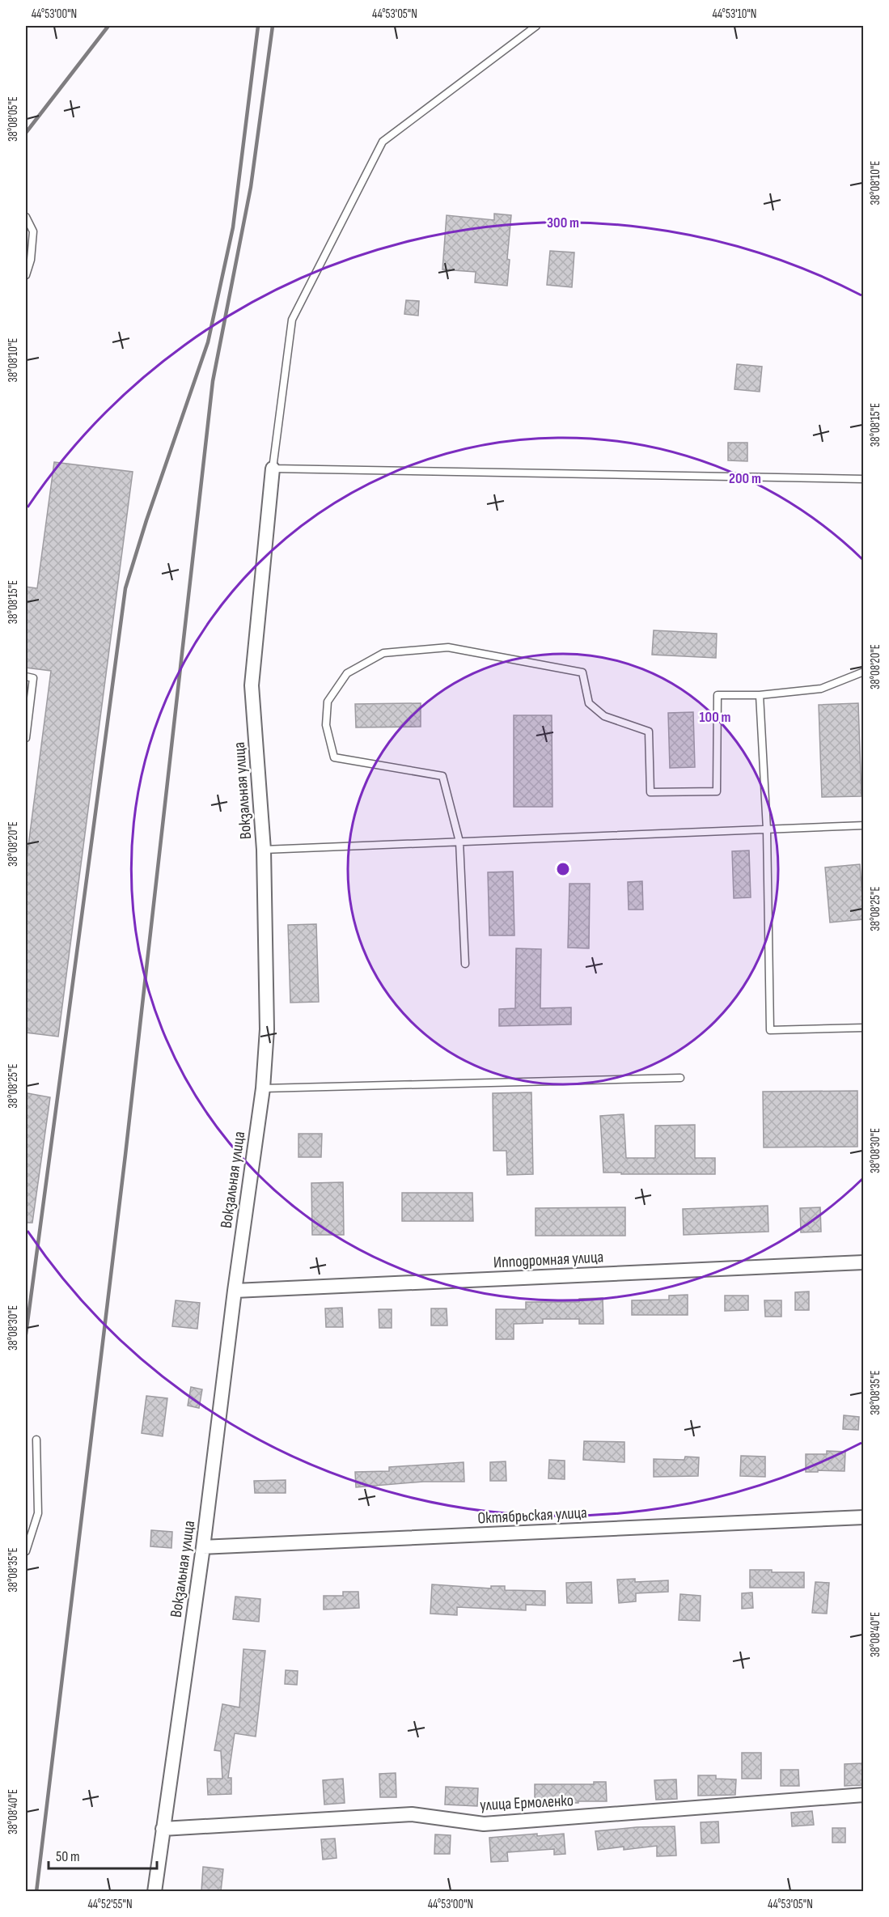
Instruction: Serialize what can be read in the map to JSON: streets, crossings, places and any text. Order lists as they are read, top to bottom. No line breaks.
{"streets":{"street":["Вокзальная улица","Ипподромная улица","Октябрьская улица","улица Ермоленко"]},"crossings":[["Вокзальная улица","Ипподромная улица"],["Вокзальная улица","Октябрьская улица"],["Вокзальная улица","улица Ермоленко"]],"scale_bar":"50 m","coordinates":["44°53'00\"N","44°53'05\"N","44°53'10\"N","38°08'05\"E","38°08'10\"E","38°08'15\"E","38°08'20\"E","38°08'25\"E","38°08'30\"E","38°08'35\"E","38°08'40\"E","44°52'55\"N"],"rings":["300 m","200 m","100 m"]}
